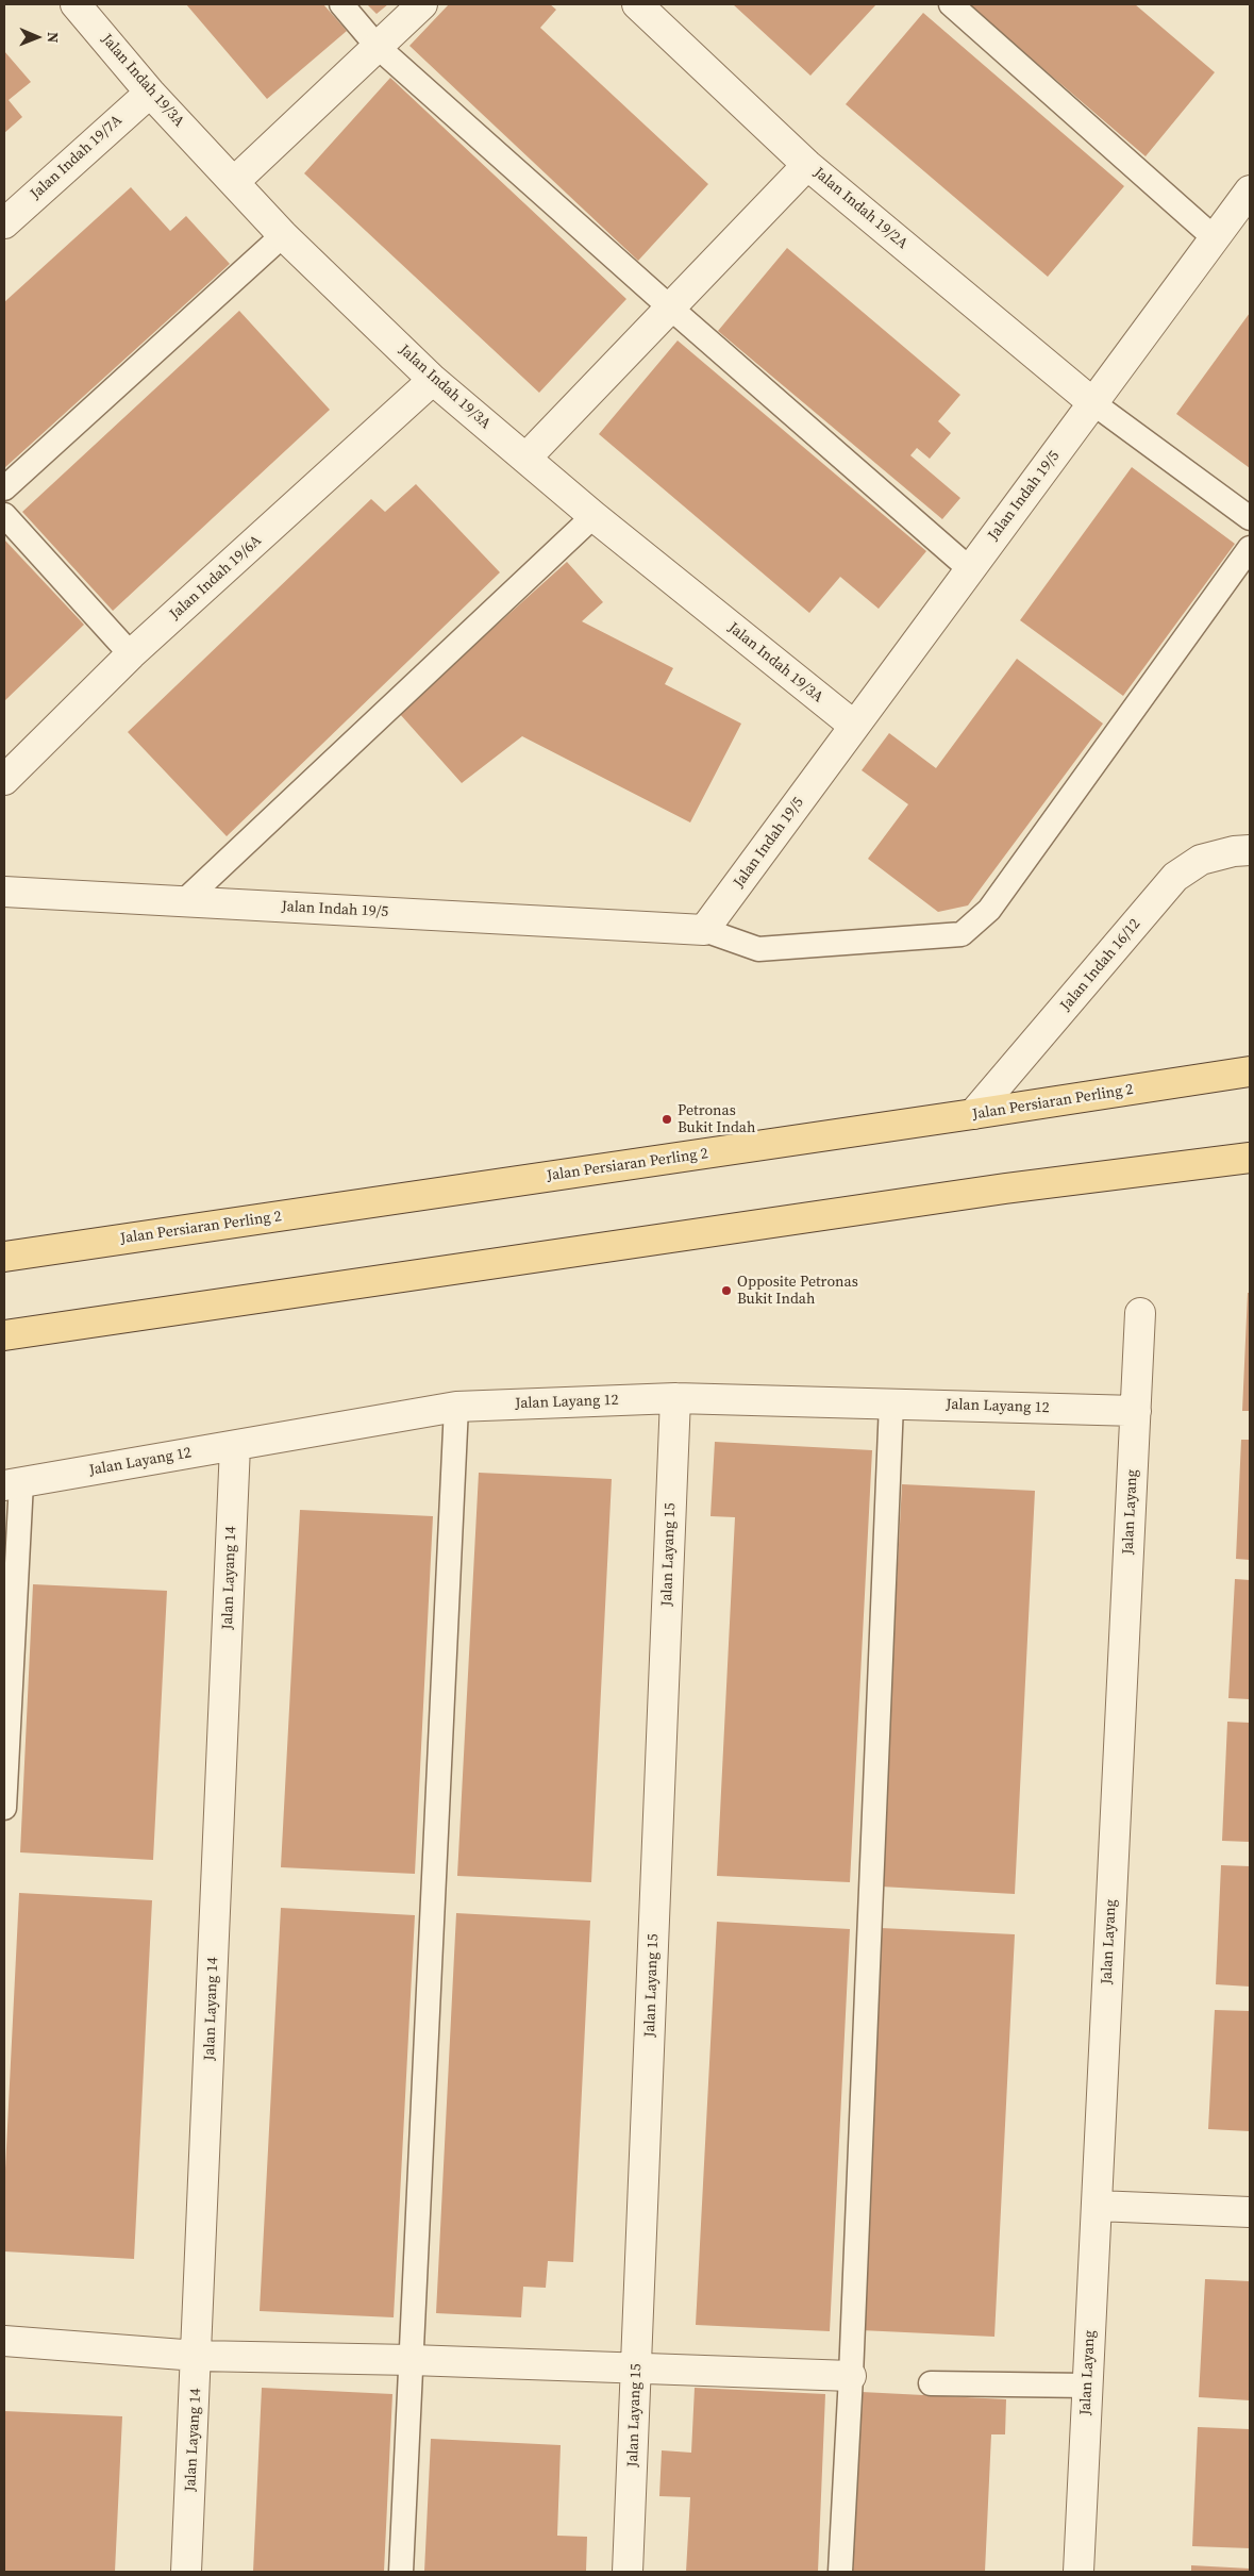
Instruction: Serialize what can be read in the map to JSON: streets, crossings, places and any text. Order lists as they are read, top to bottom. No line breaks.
{"streets":{"main road":["Jalan Persiaran Perling 2"],"street":["Jalan Indah 19/3A","Jalan Indah 19/7A","Jalan Indah 19/2A","Jalan Indah 19/5","Jalan Indah 19/6A","Jalan Indah 16/12","Jalan Layang 12","Jalan Layang","Jalan Layang 15","Jalan Layang 14"]},"crossings":[["Jalan Indah 19/3A","Jalan Indah 19/7A"],["Jalan Indah 19/3A","Jalan Indah 19/5"],["Jalan Indah 19/3A","Jalan Indah 19/6A"],["Jalan Indah 19/2A","Jalan Indah 19/5"],["Jalan Indah 16/12","Jalan Persiaran Perling 2"],["Jalan Layang 12","Jalan Layang"],["Jalan Layang 12","Jalan Layang 15"],["Jalan Layang 12","Jalan Layang 14"]],"places":["Petronas Bukit Indah","Opposite Petronas Bukit Indah"],"north":"right"}
